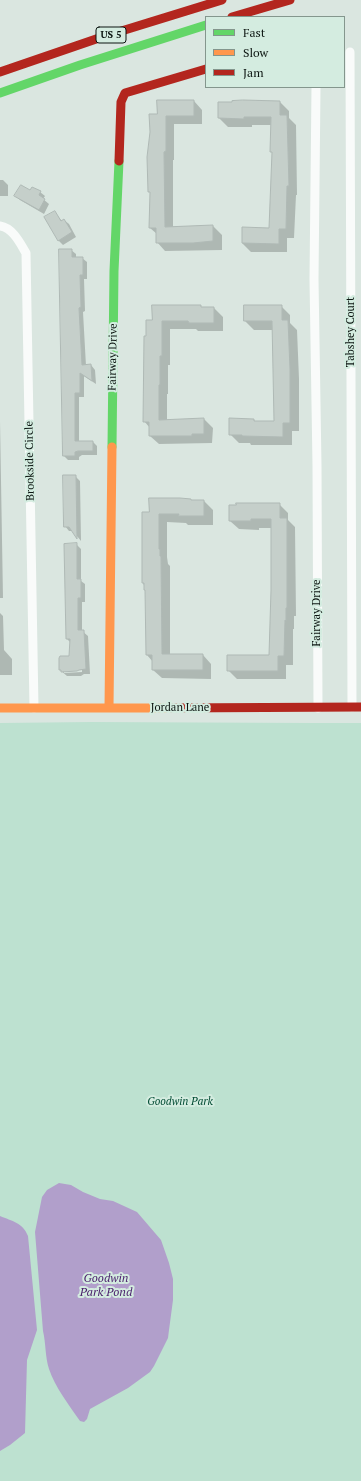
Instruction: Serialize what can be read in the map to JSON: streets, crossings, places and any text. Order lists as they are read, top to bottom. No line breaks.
{"streets":{"main road":["US 5","Fairway Drive","Jordan Lane"],"street":["Tabshey Court","Brookside Circle"]},"crossings":[["Tabshey Court","Jordan Lane"],["Fairway Drive","Jordan Lane"],["Brookside Circle","Jordan Lane"]],"water":["Goodwin Park Pond"],"parks":["Goodwin Park"],"legend":["Fast","Slow","Jam"]}
